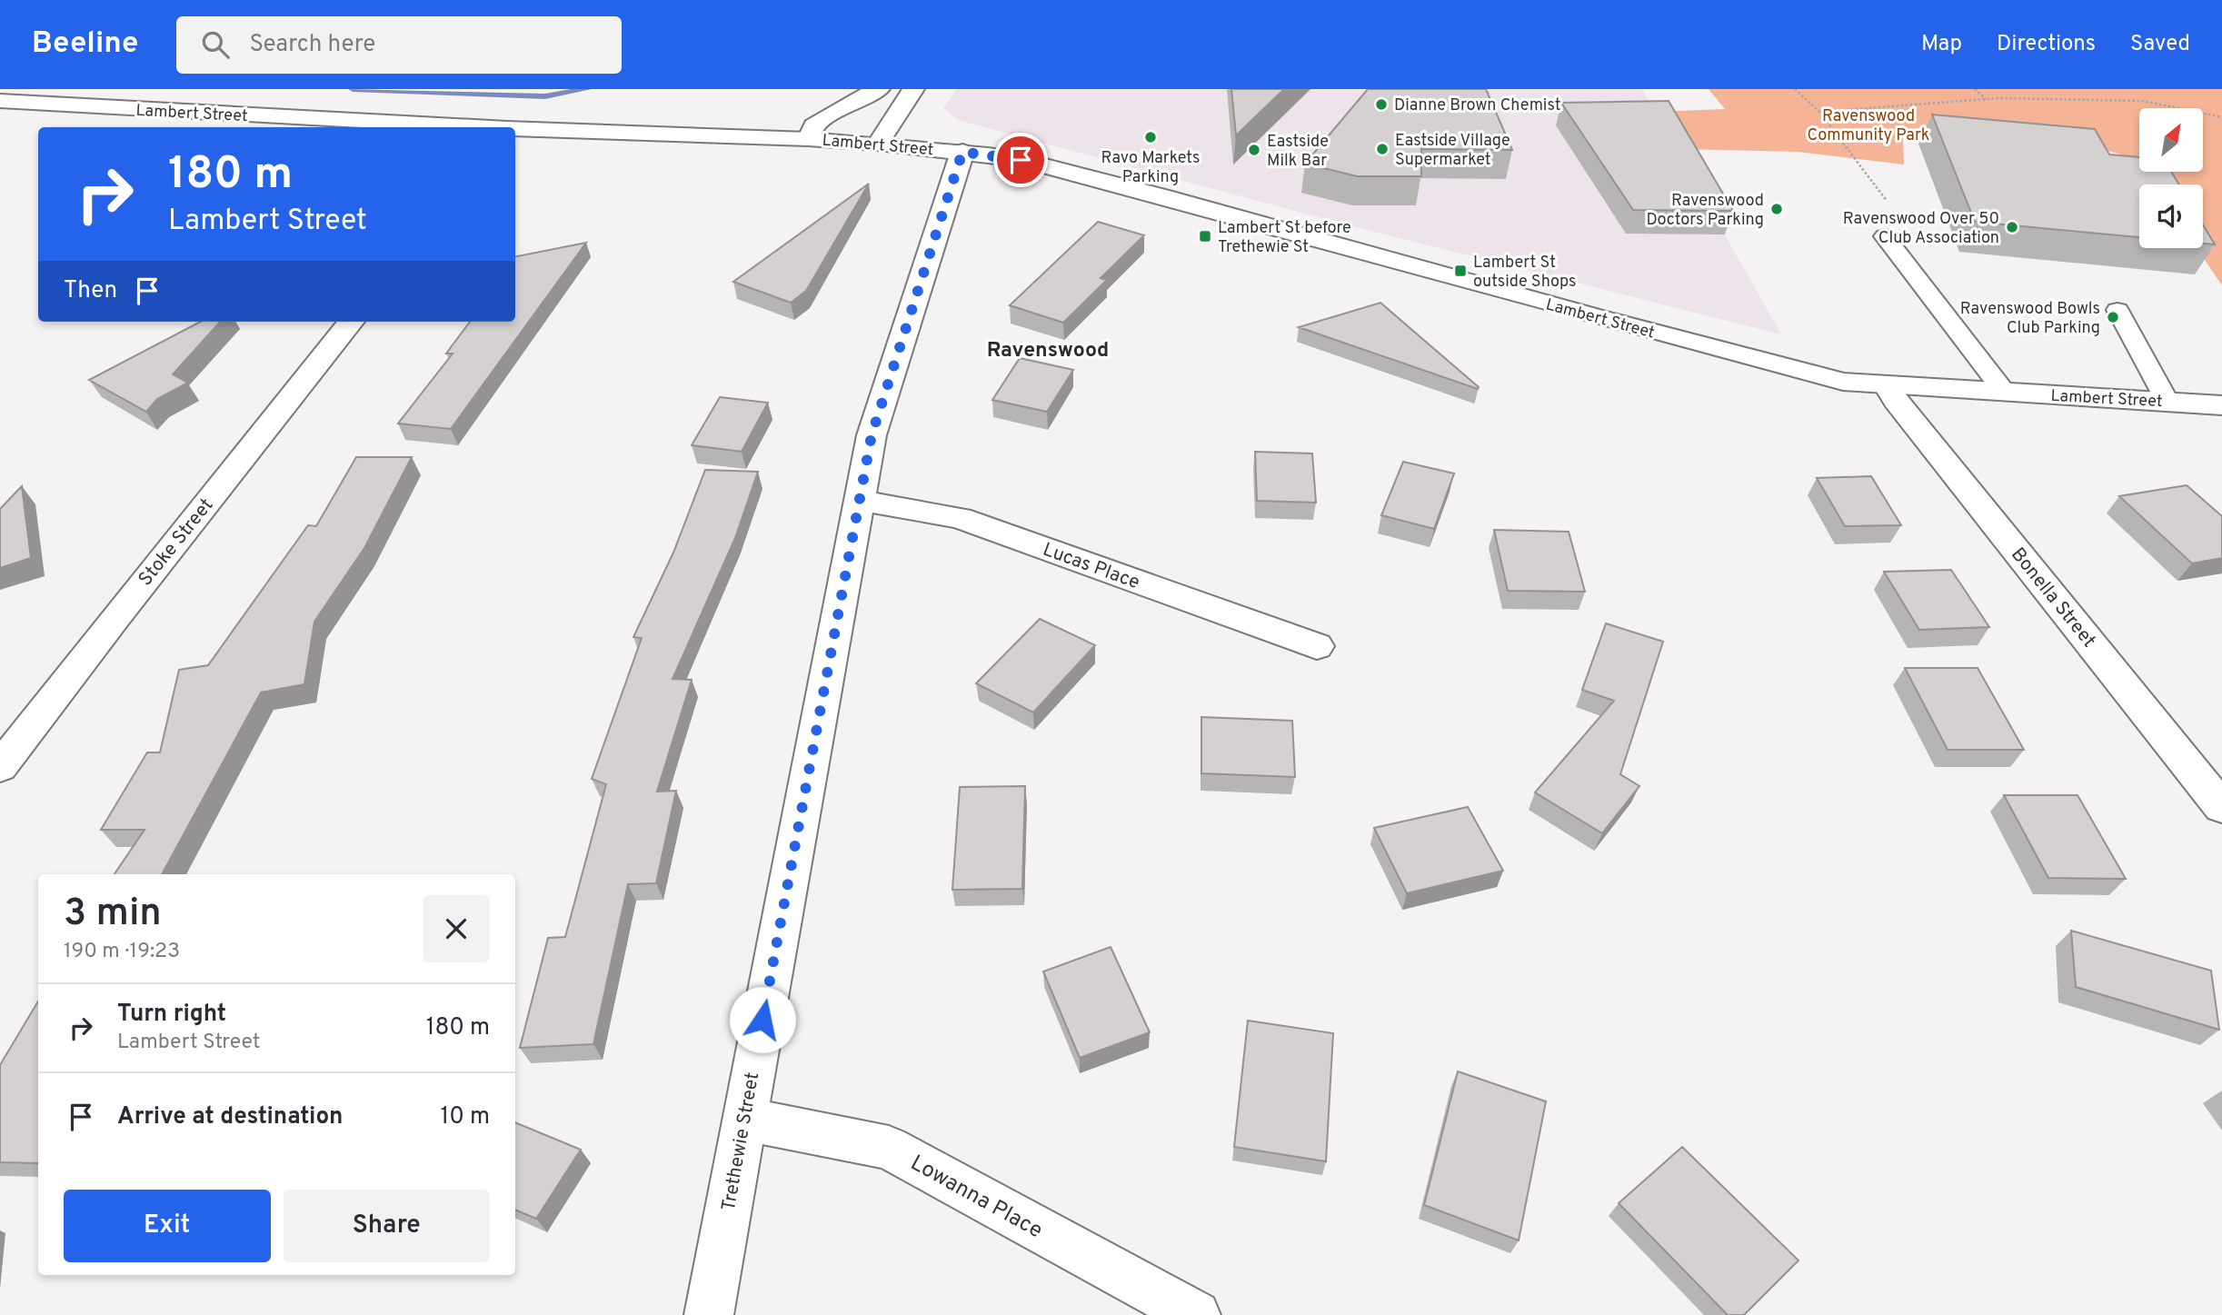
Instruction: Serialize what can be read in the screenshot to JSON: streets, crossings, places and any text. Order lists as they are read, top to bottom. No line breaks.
{"streets":{"street":["Lambert Street","Stoke Street","Lucas Place","Bonella Street","Trethewie Street","Lowanna Place"]},"crossings":[["Lambert Street","Bonella Street"],["Lambert Street","Trethewie Street"],["Lucas Place","Trethewie Street"],["Trethewie Street","Lowanna Place"]],"districts":["Ravenswood"],"parks":["Ravenswood Community Park"],"places":{"other":["Dianne Brown Chemist","Ravo Markets Parking","Eastside Village Supermarket","Eastside Milk Bar","Ravenswood Doctors Parking","Ravenswood Over 50 Club Association","Ravenswood Bowls Club Parking"],"transit":["Lambert St before Trethewie St","Lambert St outside Shops"]},"north":"top right","page":{"header":"Beeline","search":"Search here","nav":["Map","Directions","Saved"],"turn":["180 m","Lambert Street"],"then":"Then","heading":["3 min","190 m · 19:23"],"list":[{"name":"Turn right","note":"Lambert Street","value":"180 m"},{"name":"Arrive at destination","value":"10 m"}],"buttons":["Exit","Share"]}}
